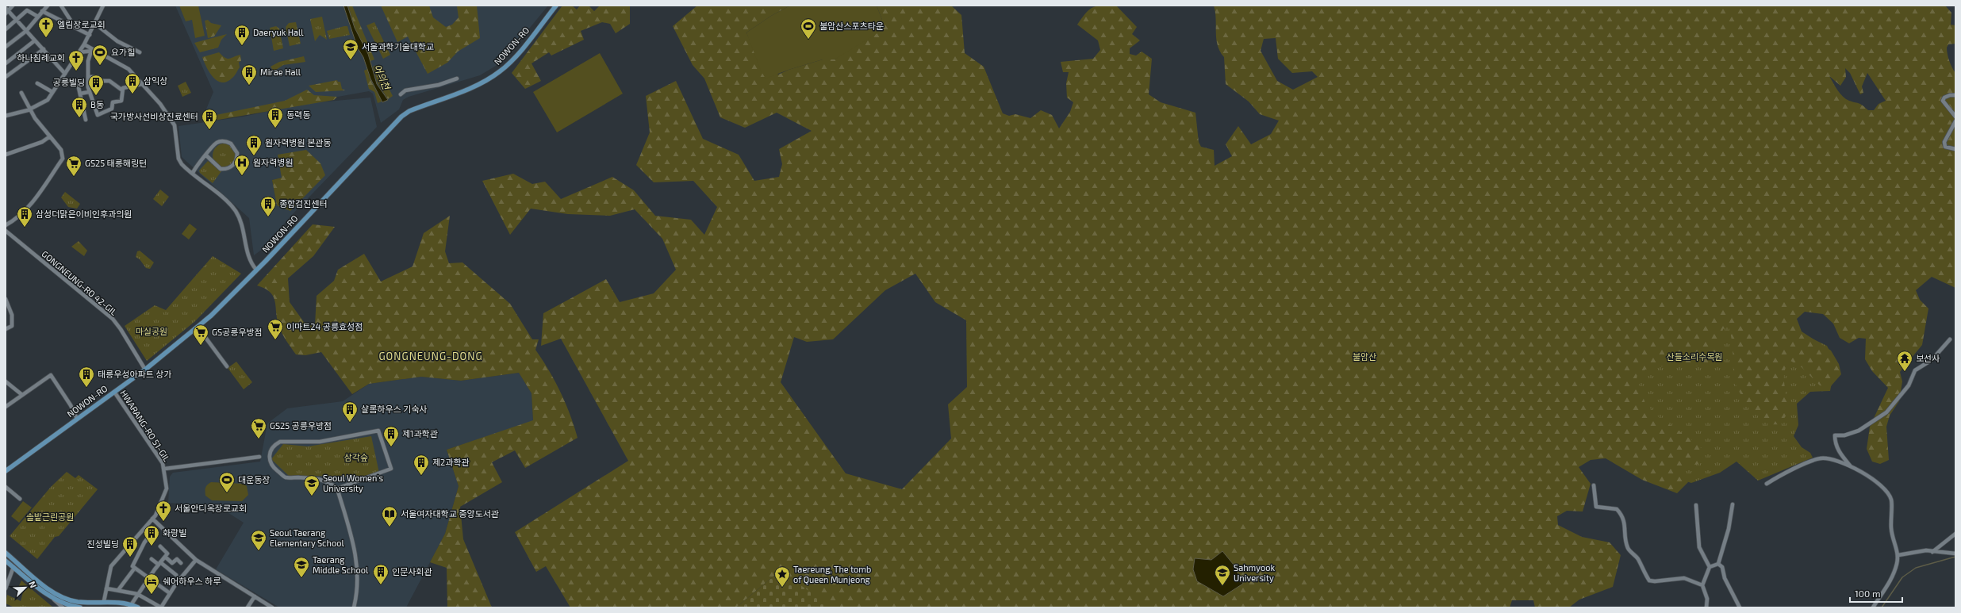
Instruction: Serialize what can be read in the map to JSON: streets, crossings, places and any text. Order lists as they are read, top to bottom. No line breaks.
{"streets":{"main road":["NOWON-RO"],"street":["GONGNEUNG-RO 42-GIL","HWARANG-RO 51-GIL"]},"crossings":[["NOWON-RO","GONGNEUNG-RO 42-GIL"],["NOWON-RO","HWARANG-RO 51-GIL"]],"districts":["GONGNEUNG-DONG"],"water":["어의천"],"parks":["마실공원","불암산","산들소리수목원","삼각숲","솔밭근린공원"],"places":{"church":["엘림장로교회","하나침례교회","서울안디옥장로교회"],"sports":["불암산스포츠타운","요가힐","대운동장"],"building":["Daeryuk Hall","Mirae Hall","삼익상","공릉빌딩","B동","동력동","국가방사선비상진료센터","원자력병원 본관동","종합검진센터","삼성더맑은이비인후과의원","태릉우성아파트 상가","샬롬하우스 기숙사","제1과학관","제2과학관","화랑빌","진성빌딩","인문사회관"],"school or university":["서울과학기술대학교","Seoul Women's University","Seoul Taerang Elementary School","Taerang Middle School","Sahmyook University"],"hospital":["원자력병원"],"supermarket":["GS25 태릉해링턴","이마트24 공릉효성점","GS공릉우방점","GS25 공릉우방점"],"temple":["보선사"],"library":["서울여자대학교 중앙도서관"],"place":["Taereung, The tomb of Queen Munjeong"],"hotel":["쉐어하우스 하루"]},"scale_bar":"100 m","north":"top right"}
